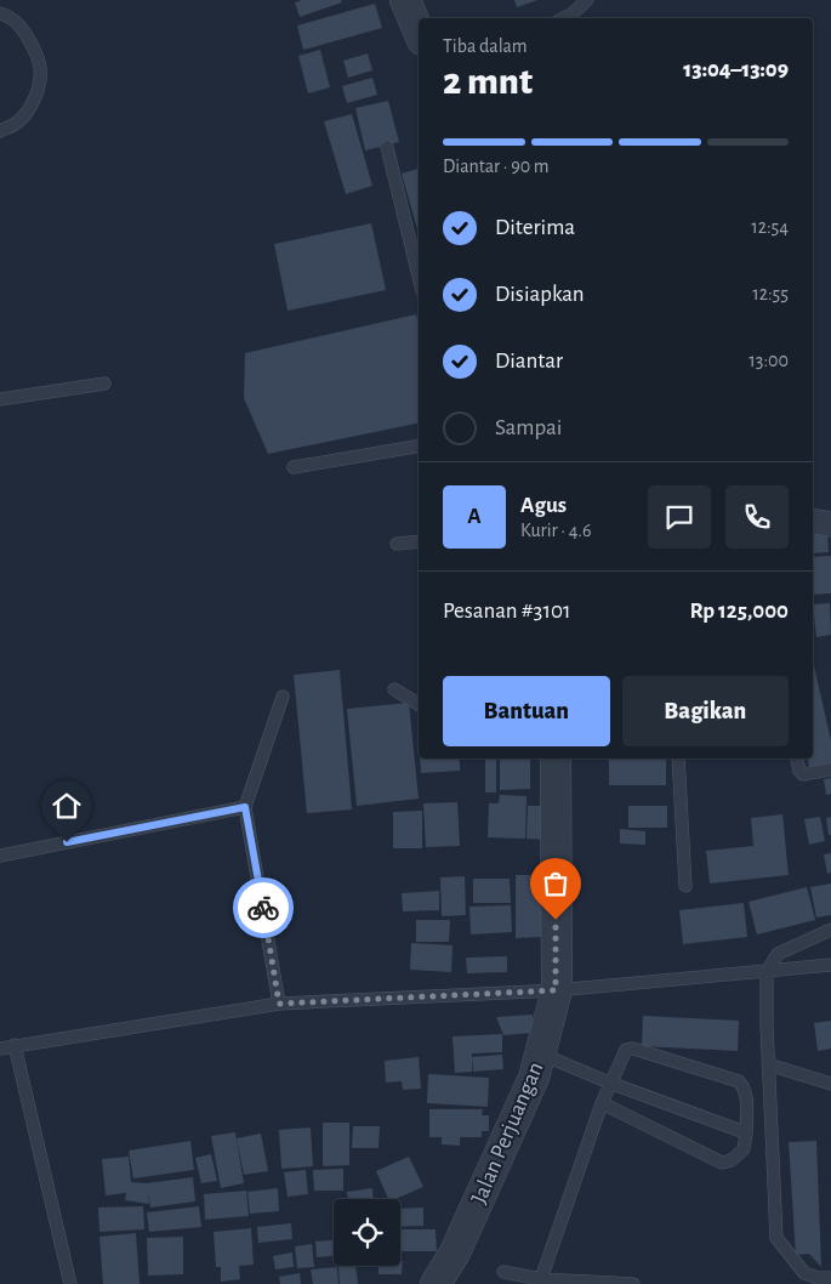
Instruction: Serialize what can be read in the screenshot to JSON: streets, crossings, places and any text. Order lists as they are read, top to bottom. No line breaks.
{"streets":{"street":["Jalan Perjuangan"]},"page":{"heading":["2 mnt","Tiba dalam","13:04–13:09"],"panel":["Agus","Kurir · 4.6","Pesanan #3101","Rp 125,000"],"bar":"Diantar · 90 m","list":[["Diterima","12:54"],["Disiapkan","12:55"],["Diantar","13:00"],"Sampai"],"round":"A","buttons":["Bantuan","Bagikan"]}}
